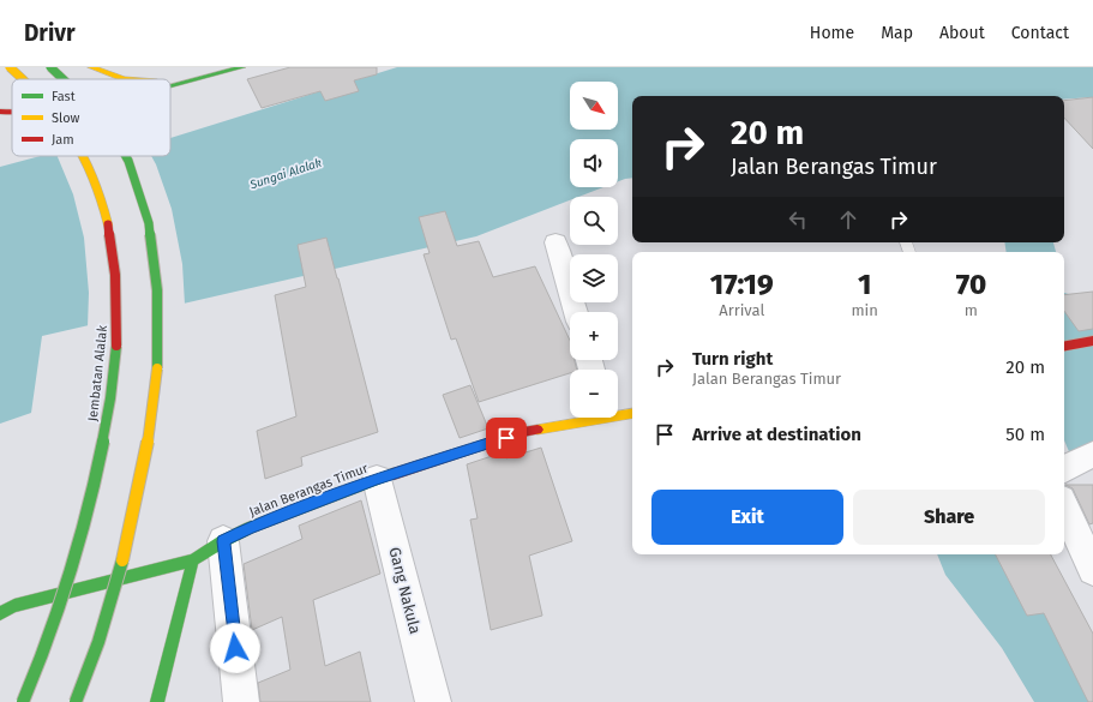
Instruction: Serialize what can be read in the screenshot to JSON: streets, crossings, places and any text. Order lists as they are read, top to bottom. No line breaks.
{"streets":{"main road":["Jembatan Alalak","Jalan Berangas Timur"],"street":["Gang Nakula"]},"crossings":[["Jalan Berangas Timur","Gang Nakula"]],"water":["Sungai Alalak"],"legend":["Fast","Slow","Jam"],"north":"bottom right","page":{"header":"Drivr","nav":["Home","Map","About","Contact"],"map_buttons":["+","−"],"turn":["20 m","Jalan Berangas Timur"],"eta":["17:19","Arrival","1","min","70","m"],"list":[{"name":"Turn right","note":"Jalan Berangas Timur","value":"20 m"},{"name":"Arrive at destination","value":"50 m"}],"buttons":["Exit","Share"]}}
